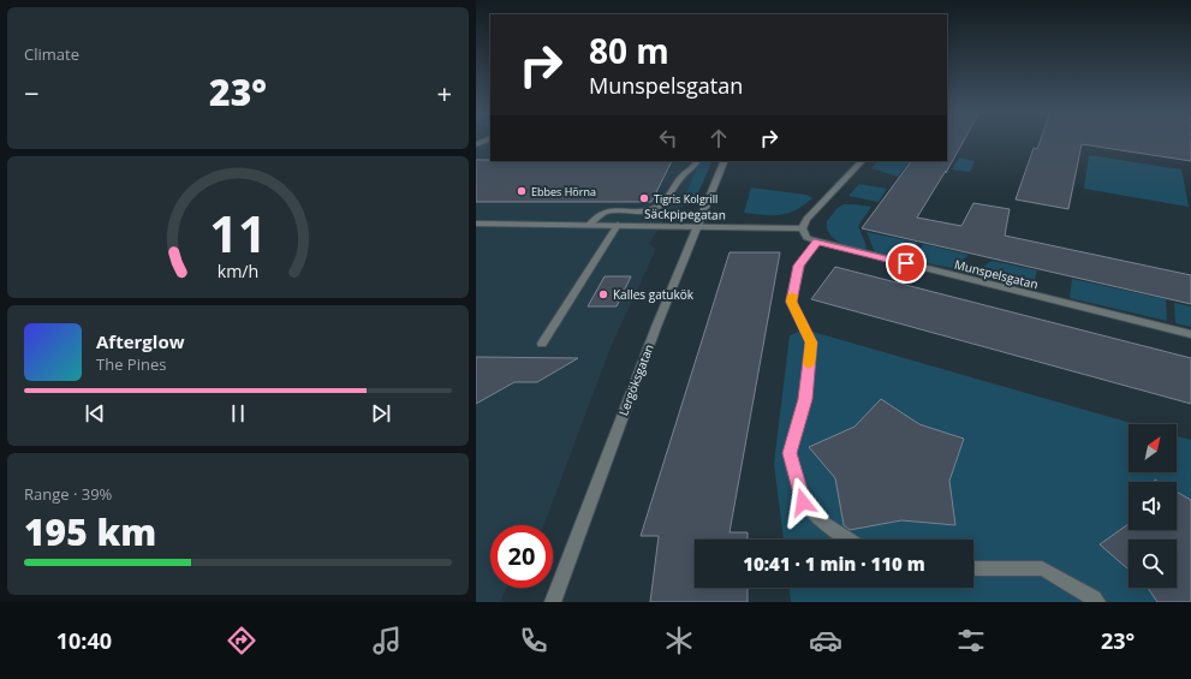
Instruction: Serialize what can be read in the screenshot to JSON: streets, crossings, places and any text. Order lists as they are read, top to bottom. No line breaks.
{"streets":{"street":["Säckpipegatan","Munspelsgatan","Lergöksgatan"]},"crossings":[["Säckpipegatan","Munspelsgatan"],["Säckpipegatan","Lergöksgatan"]],"places":["Ebbes Hörna","Tigris Kolgrill","Kalles gatukök"],"north":"top right","page":{"tile":["Climate",["Range · 39%","195 km"]],"turn":["80 m","Munspelsgatan"],"heat":["−","23°","+"],"song":["Afterglow","The Pines"],"limit":"20","trip":"10:41 · 1 min · 110 m","tabs":["10:40","23°"],"gauge":["11","km/h"]}}
